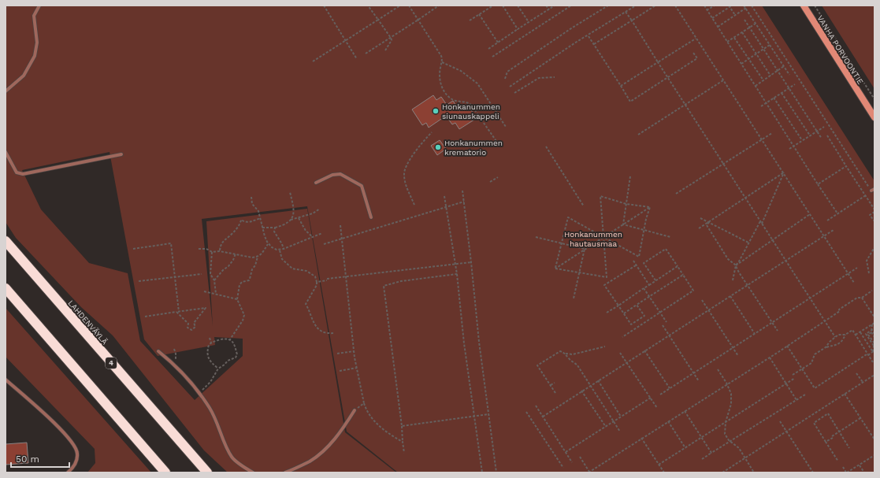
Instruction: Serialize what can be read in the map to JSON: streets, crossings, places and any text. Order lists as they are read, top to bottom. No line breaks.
{"streets":{"highway":["LAHDENVÄYLÄ","4"],"main road":["VANHA PORVOONTIE"]},"parks":["Honkanummen hautausmaa"],"places":["Honkanummen siunauskappeli","Honkanummen krematorio"],"scale_bar":"50 m"}
